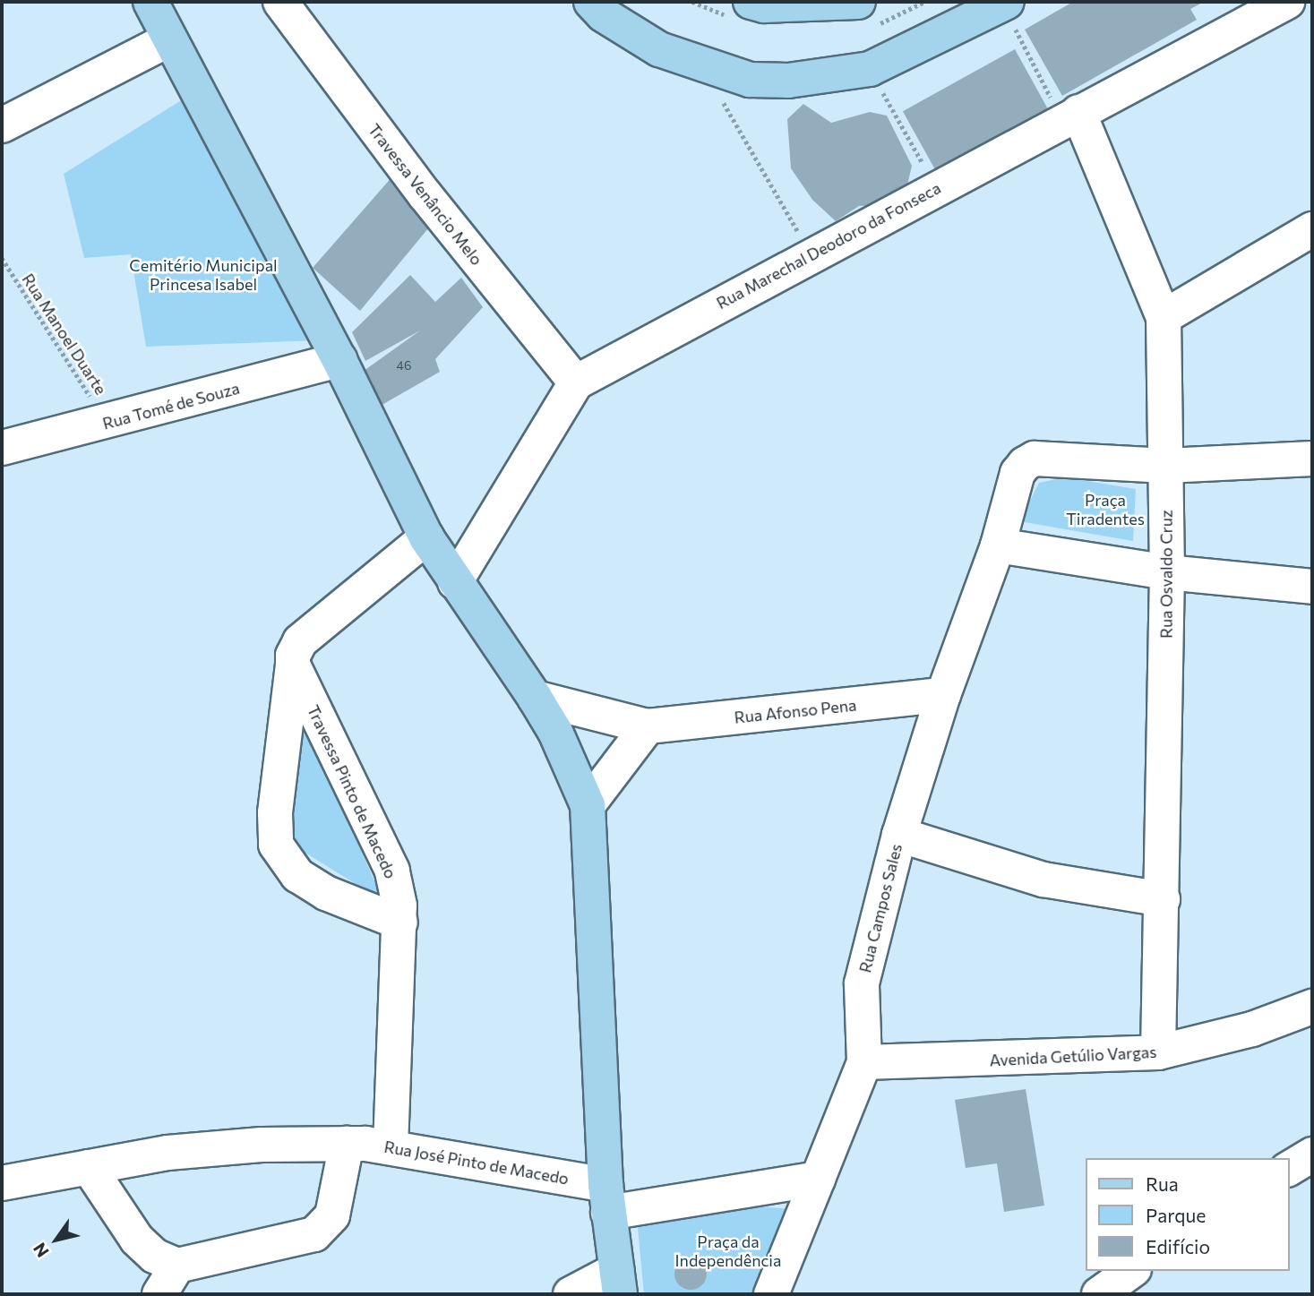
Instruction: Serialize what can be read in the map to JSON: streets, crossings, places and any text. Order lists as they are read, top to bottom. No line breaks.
{"streets":{"street":["Travessa Venâncio Melo","Rua Marechal Deodoro da Fonseca","Rua Tomé de Souza","Rua Osvaldo Cruz","Rua Afonso Pena","Travessa Pinto de Macedo","Rua Campos Sales","Avenida Getúlio Vargas","Rua José Pinto de Macedo"],"path":["Rua Manoel Duarte"]},"crossings":[["Travessa Venâncio Melo","Rua Marechal Deodoro da Fonseca"],["Rua Marechal Deodoro da Fonseca","Rua Osvaldo Cruz"],["Rua Manoel Duarte","Rua Tomé de Souza"],["Rua Osvaldo Cruz","Rua Campos Sales"],["Rua Osvaldo Cruz","Avenida Getúlio Vargas"],["Rua Afonso Pena","Rua Campos Sales"],["Travessa Pinto de Macedo","Rua José Pinto de Macedo"],["Rua Campos Sales","Avenida Getúlio Vargas"]],"parks":["Cemitério Municipal Princesa Isabel","Praça Tiradentes","Praça da Independência"],"house_numbers":["46"],"legend":["Rua","Parque","Edifício"],"north":"bottom left"}
